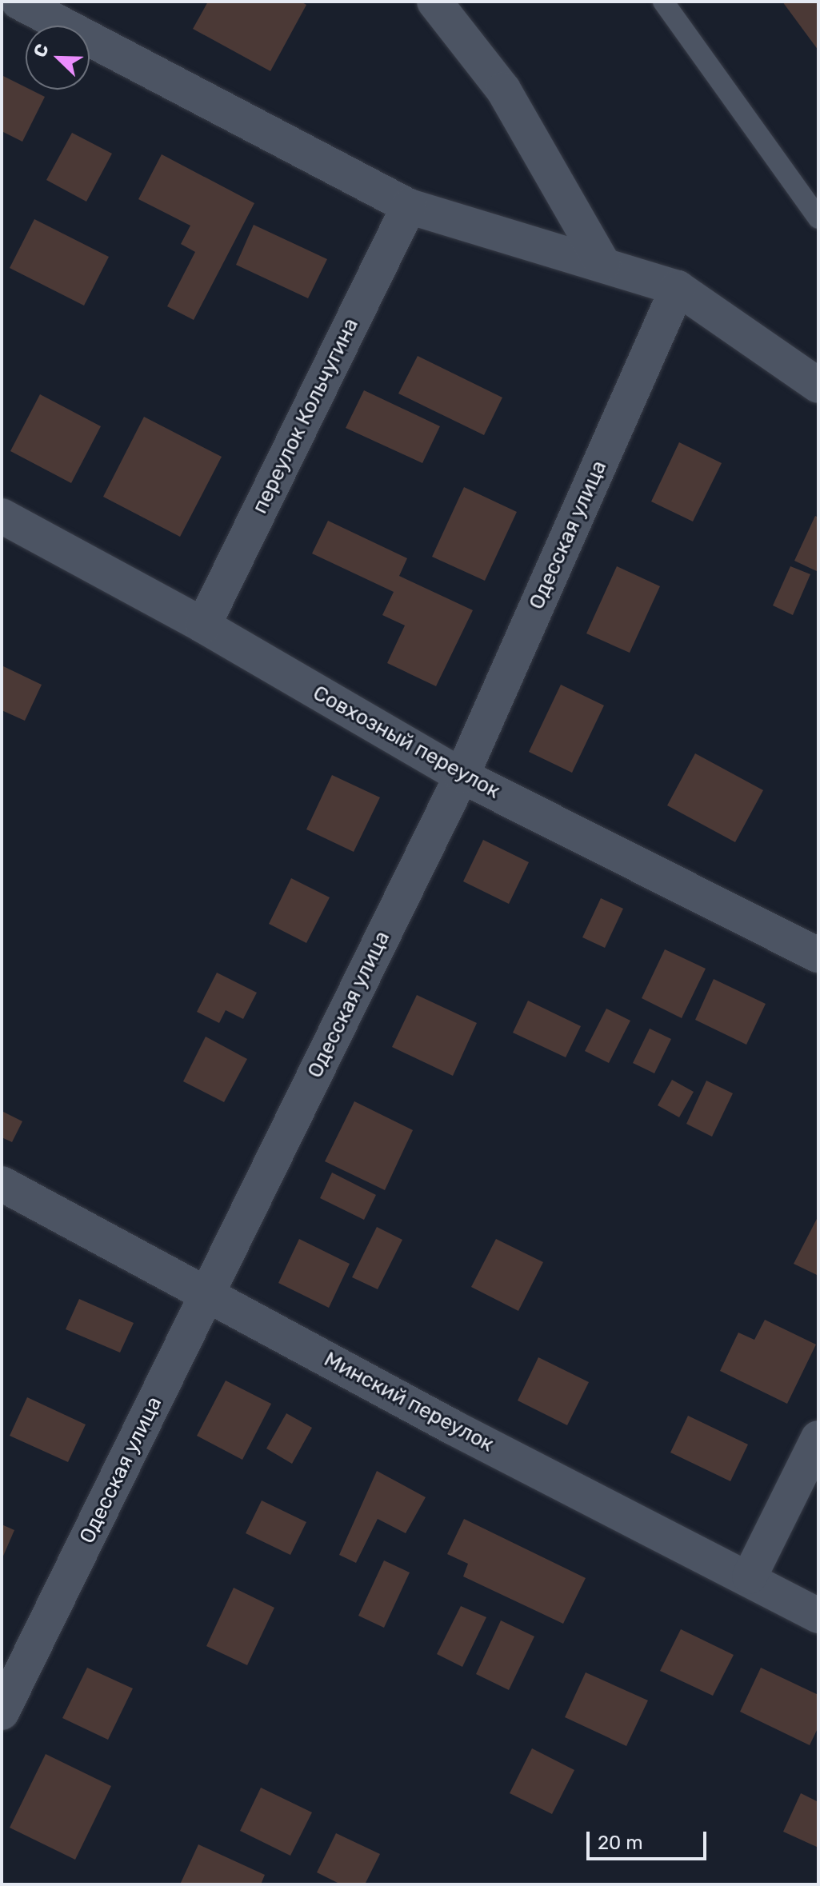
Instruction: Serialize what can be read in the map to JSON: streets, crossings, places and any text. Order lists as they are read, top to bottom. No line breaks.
{"streets":{"street":["переулок Кольчугина","Одесская улица","Совхозный переулок","Минский переулок"]},"crossings":[["переулок Кольчугина","Совхозный переулок"],["Одесская улица","Совхозный переулок"],["Одесская улица","Минский переулок"]],"scale_bar":"20 m","north":"top left"}
